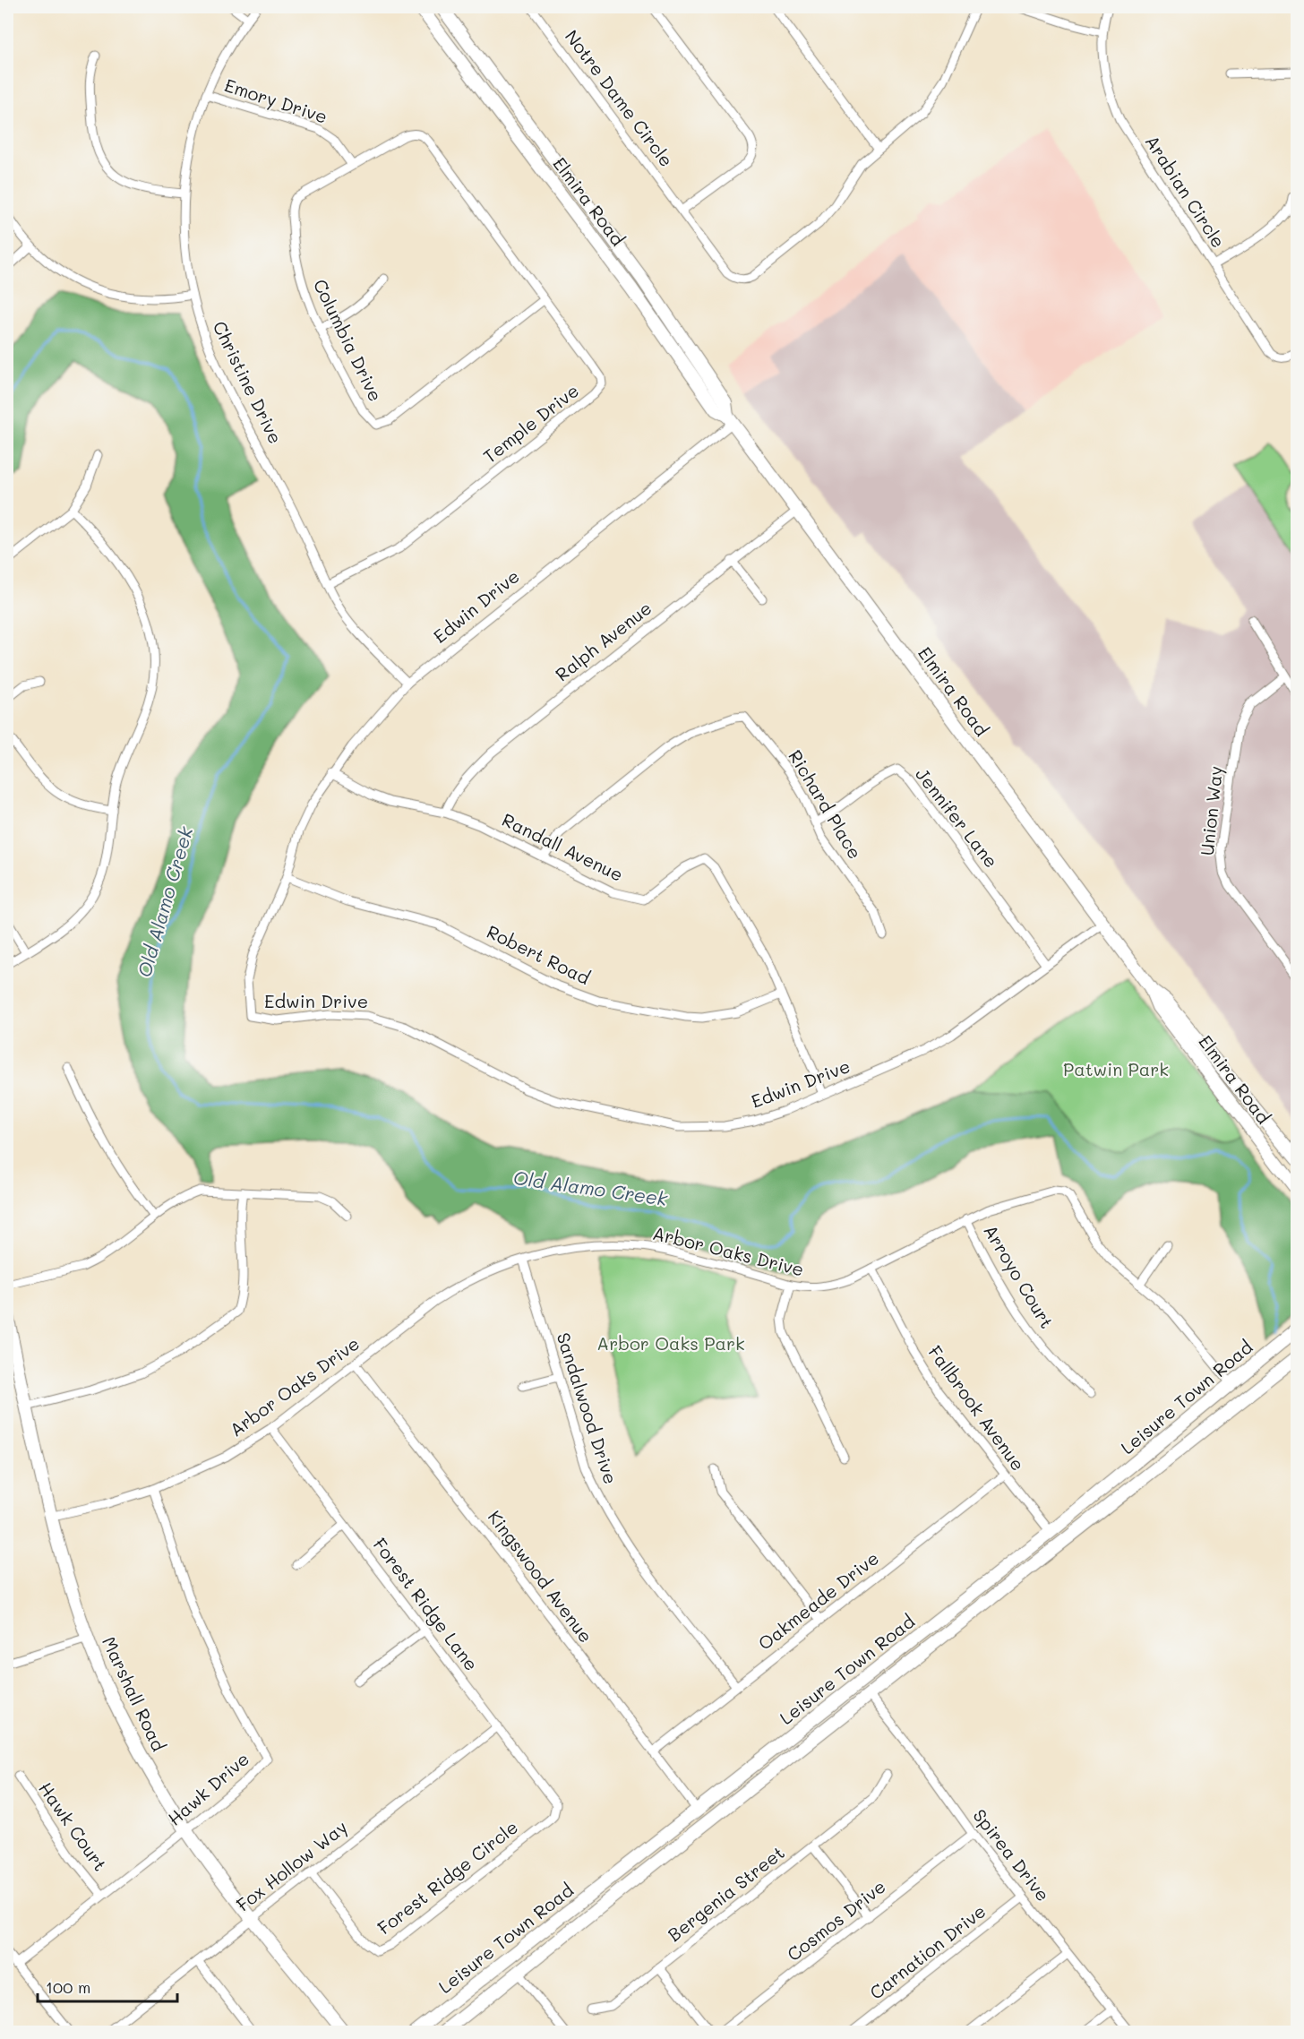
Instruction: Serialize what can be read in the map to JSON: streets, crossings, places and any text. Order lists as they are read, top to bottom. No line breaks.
{"streets":{"main road":["Elmira Road","Leisure Town Road","Marshall Road"],"street":["Notre Dame Circle","Emory Drive","Arabian Circle","Columbia Drive","Christine Drive","Temple Drive","Edwin Drive","Ralph Avenue","Richard Place","Union Way","Jennifer Lane","Randall Avenue","Robert Road","Arbor Oaks Drive","Arroyo Court","Sandalwood Drive","Fallbrook Avenue","Kingswood Avenue","Oakmeade Drive","Forest Ridge Lane","Hawk Drive","Hawk Court","Spirea Drive","Fox Hollow Way","Forest Ridge Circle","Bergenia Street","Cosmos Drive","Carnation Drive"]},"crossings":[["Emory Drive","Columbia Drive"],["Emory Drive","Christine Drive"],["Elmira Road","Edwin Drive"],["Elmira Road","Ralph Avenue"],["Columbia Drive","Temple Drive"],["Christine Drive","Temple Drive"],["Christine Drive","Edwin Drive"],["Edwin Drive","Jennifer Lane"],["Edwin Drive","Randall Avenue"],["Edwin Drive","Robert Road"],["Ralph Avenue","Randall Avenue"],["Richard Place","Jennifer Lane"],["Richard Place","Randall Avenue"],["Randall Avenue","Robert Road"],["Arbor Oaks Drive","Arroyo Court"],["Arbor Oaks Drive","Leisure Town Road"],["Arbor Oaks Drive","Sandalwood Drive"],["Arbor Oaks Drive","Fallbrook Avenue"],["Arbor Oaks Drive","Kingswood Avenue"],["Arbor Oaks Drive","Forest Ridge Lane"],["Arbor Oaks Drive","Marshall Road"],["Arbor Oaks Drive","Hawk Drive"],["Leisure Town Road","Fallbrook Avenue"],["Leisure Town Road","Kingswood Avenue"],["Leisure Town Road","Spirea Drive"],["Sandalwood Drive","Oakmeade Drive"],["Fallbrook Avenue","Oakmeade Drive"],["Kingswood Avenue","Oakmeade Drive"],["Forest Ridge Lane","Fox Hollow Way"],["Forest Ridge Lane","Forest Ridge Circle"],["Marshall Road","Hawk Drive"],["Marshall Road","Fox Hollow Way"],["Hawk Drive","Hawk Court"],["Spirea Drive","Cosmos Drive"],["Spirea Drive","Carnation Drive"],["Fox Hollow Way","Forest Ridge Circle"]],"water":["Old Alamo Creek"],"parks":["Patwin Park","Arbor Oaks Park"],"scale_bar":"100 m"}
